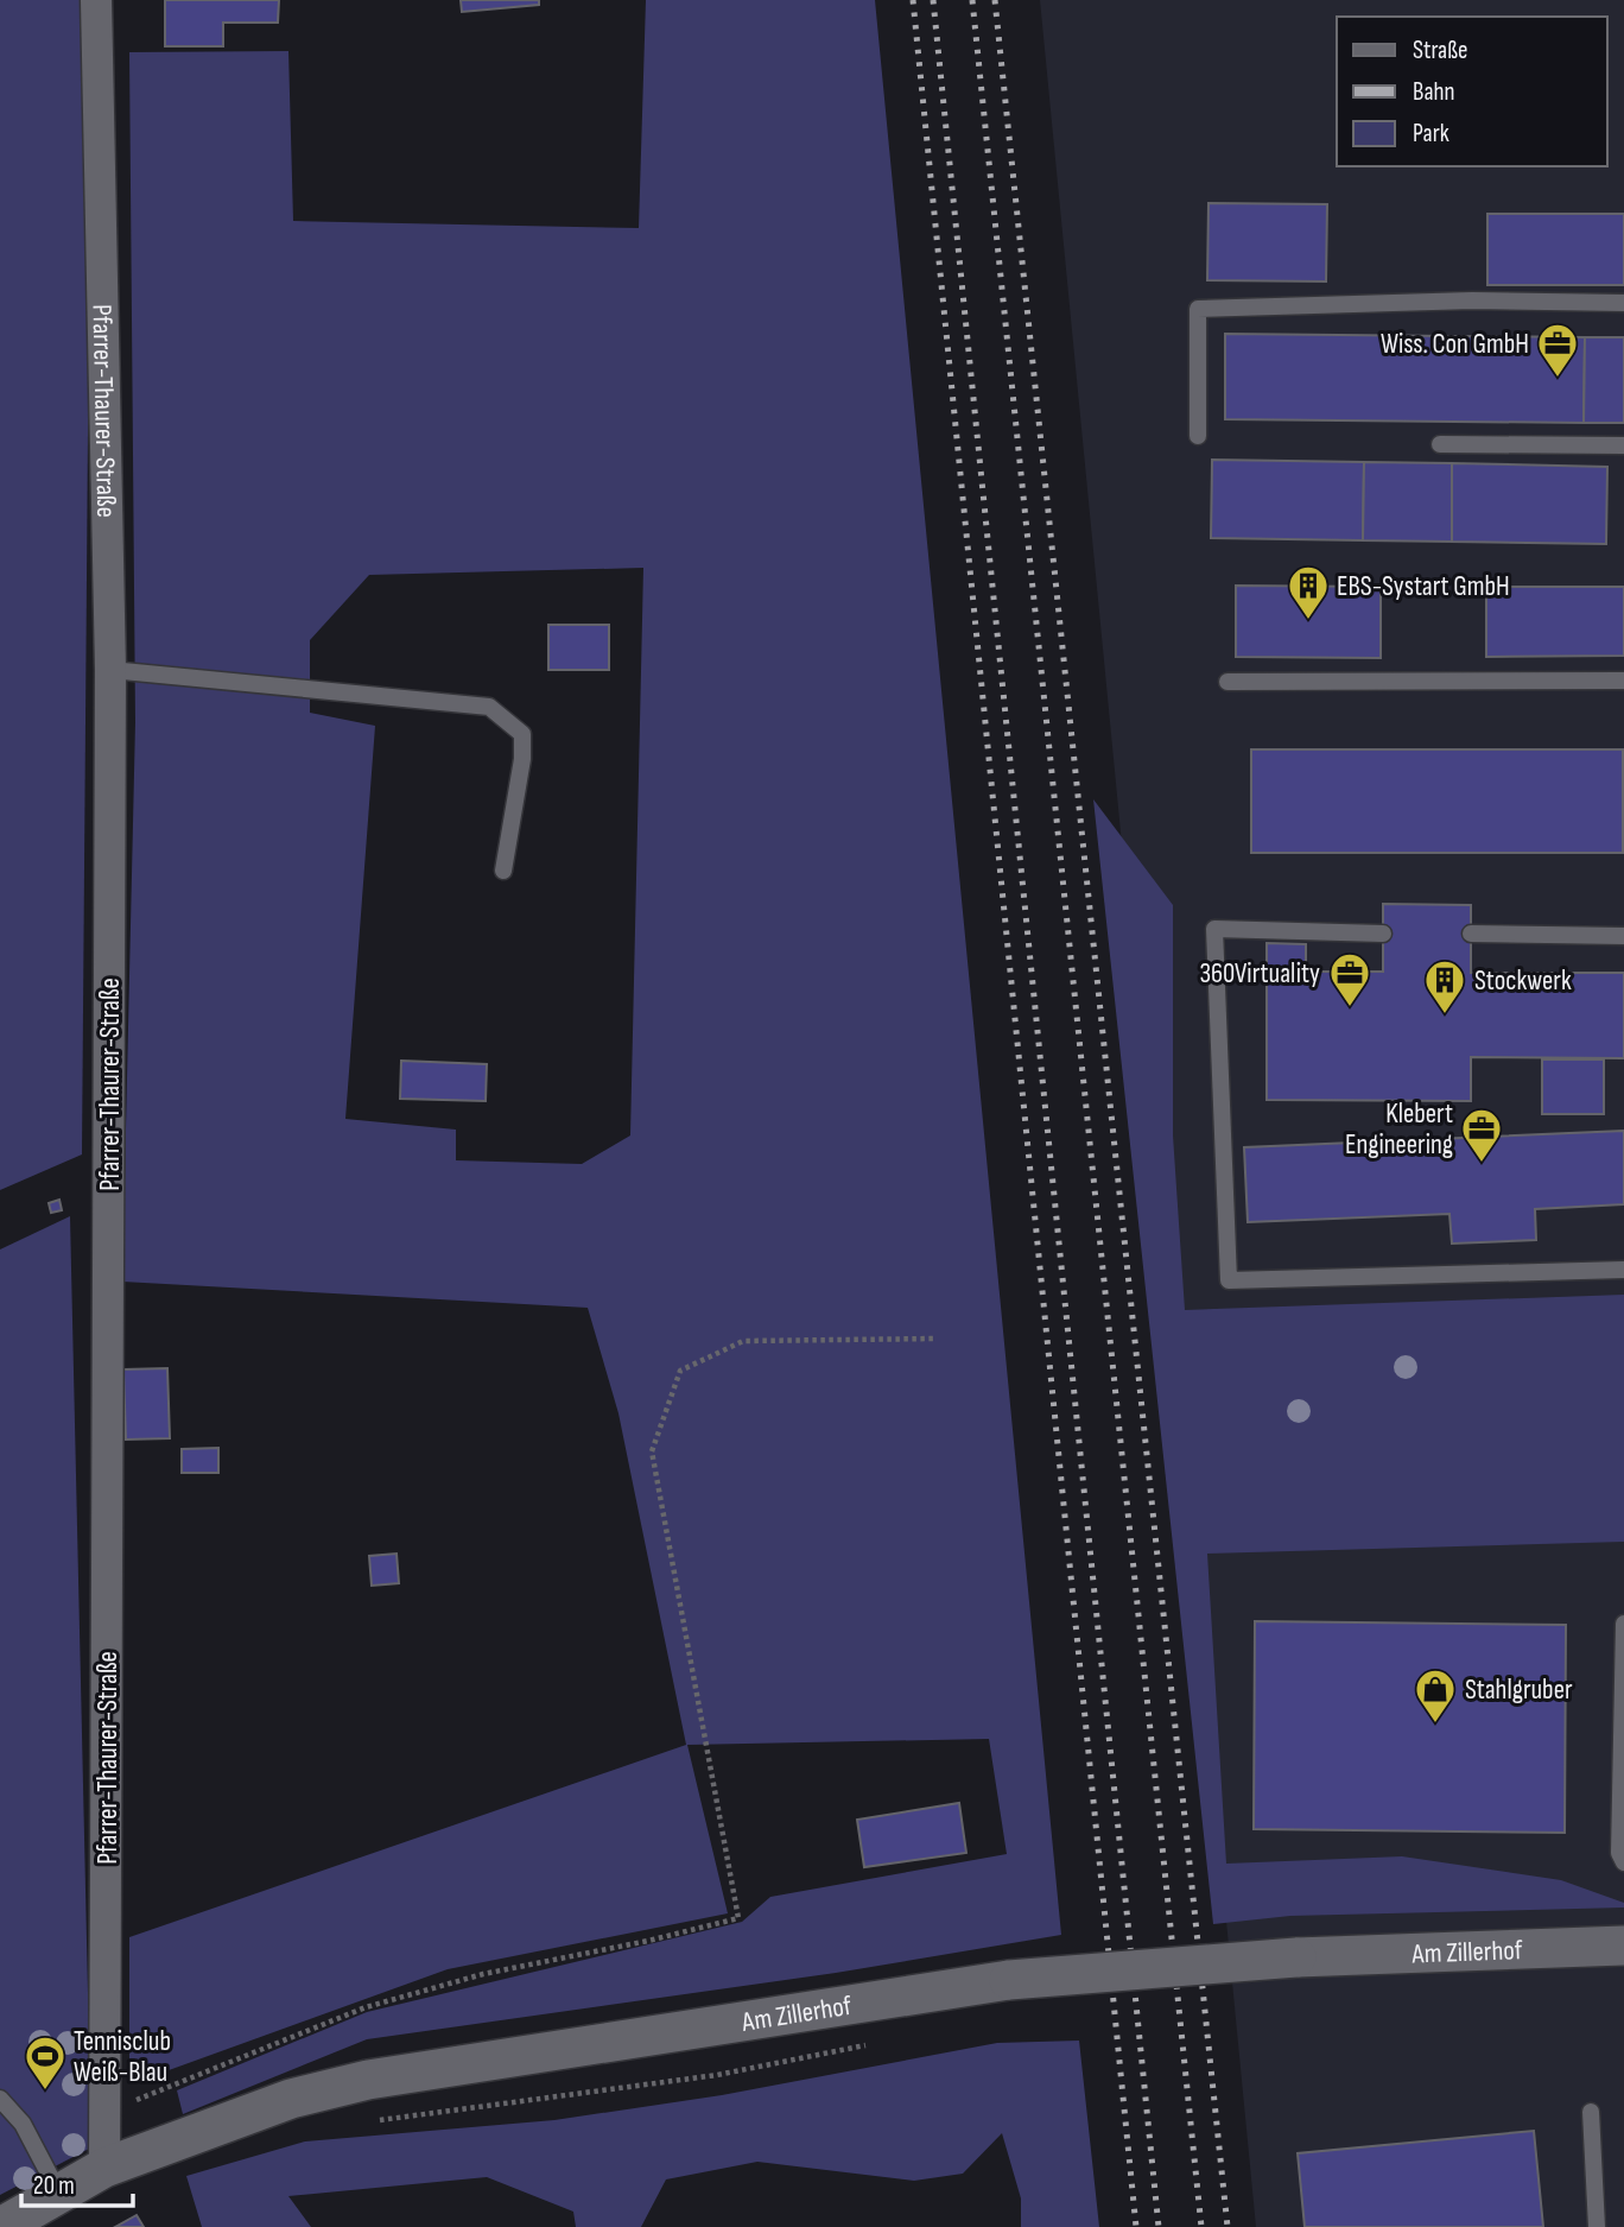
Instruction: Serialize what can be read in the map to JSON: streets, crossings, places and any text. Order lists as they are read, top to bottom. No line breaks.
{"streets":{"street":["Pfarrer-Thaurer-Straße","Am Zillerhof"]},"crossings":[["Pfarrer-Thaurer-Straße","Am Zillerhof"]],"places":{"office":["Wiss. Con GmbH","360Virtuality","Klebert Engineering"],"building":["EBS-Systart GmbH","Stockwerk"],"shop":["Stahlgruber"],"sports":["Tennisclub Weiß-Blau"]},"legend":["Straße","Bahn","Park"],"scale_bar":"20 m"}
